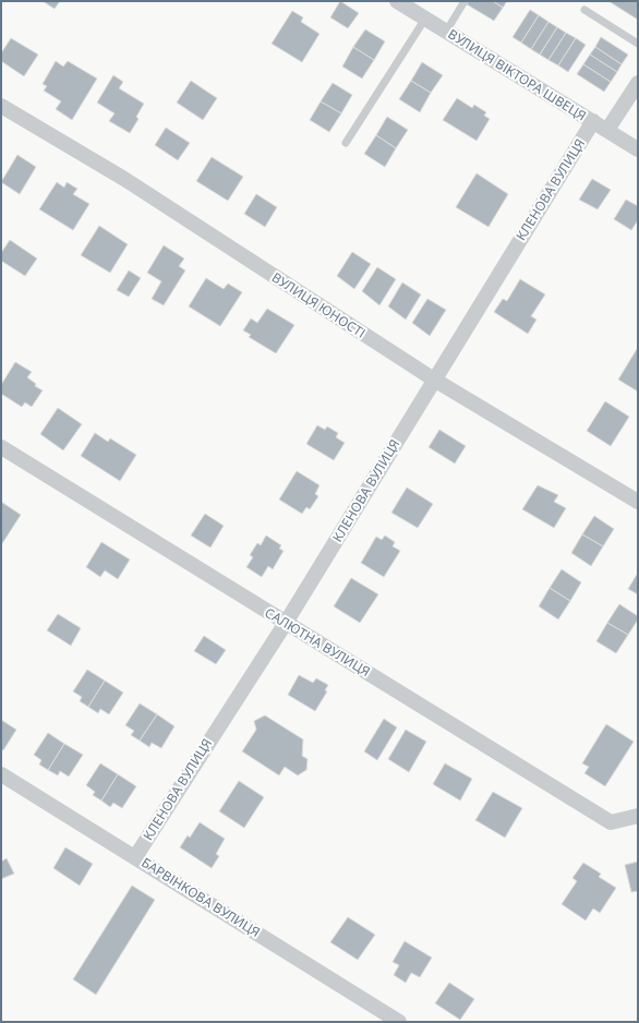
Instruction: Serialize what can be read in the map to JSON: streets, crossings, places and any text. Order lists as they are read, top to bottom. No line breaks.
{"streets":{"street":["ВУЛИЦЯ ВІКТОРА ШВЕЦЯ","КЛЕНОВА ВУЛИЦЯ","ВУЛИЦЯ ЮНОСТІ","САЛЮТНА ВУЛИЦЯ","БАРВІНКОВА ВУЛИЦЯ"]},"crossings":[["ВУЛИЦЯ ВІКТОРА ШВЕЦЯ","КЛЕНОВА ВУЛИЦЯ"],["КЛЕНОВА ВУЛИЦЯ","ВУЛИЦЯ ЮНОСТІ"],["КЛЕНОВА ВУЛИЦЯ","САЛЮТНА ВУЛИЦЯ"],["КЛЕНОВА ВУЛИЦЯ","БАРВІНКОВА ВУЛИЦЯ"]]}
